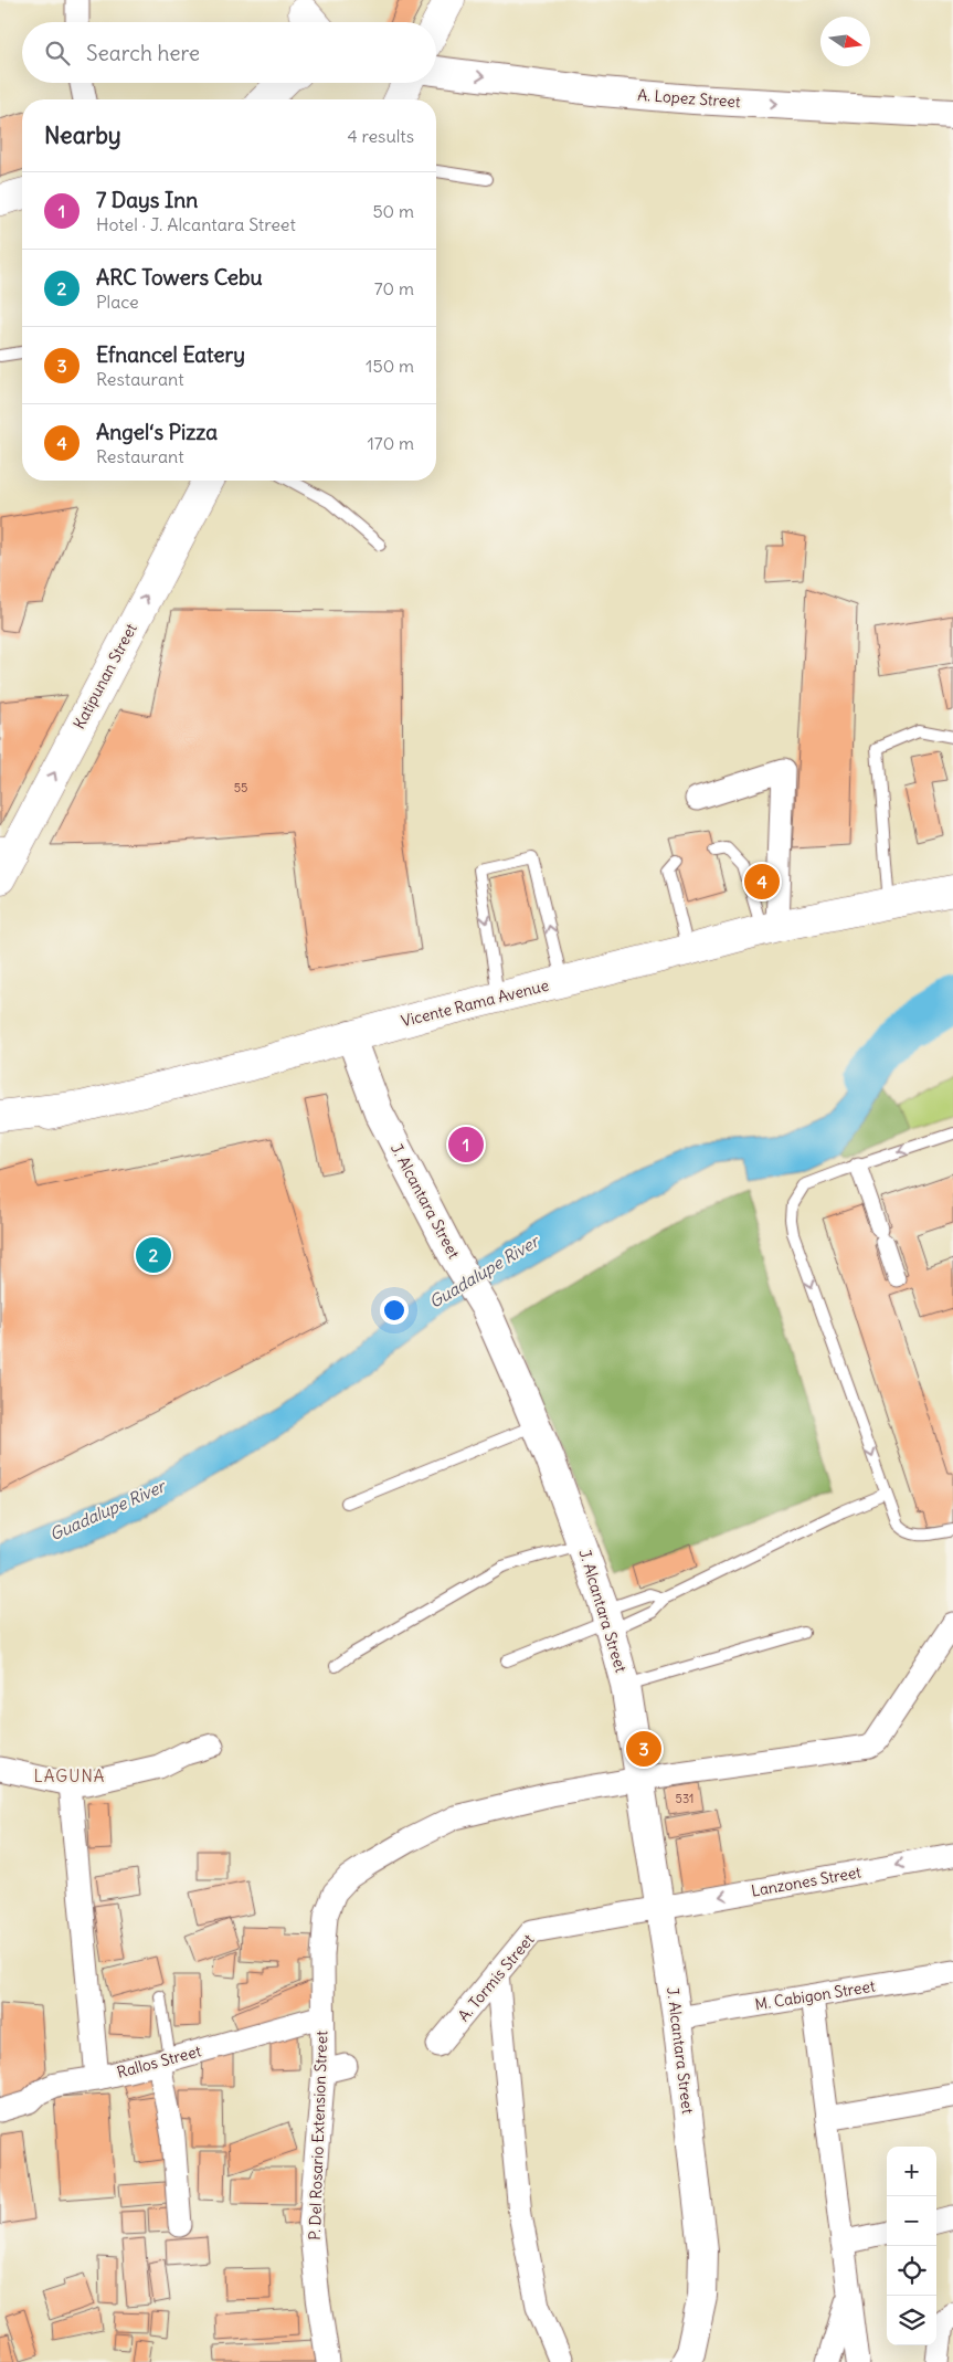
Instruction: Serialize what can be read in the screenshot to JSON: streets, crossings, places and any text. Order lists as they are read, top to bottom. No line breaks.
{"streets":{"main road":["Katipunan Street","Vicente Rama Avenue"],"street":["A. Lopez Street","J. Alcantara Street","Lanzones Street","A. Tormis Street","M. Cabigon Street","Rallos Street","P. Del Rosario Extension Street"]},"crossings":[["Vicente Rama Avenue","J. Alcantara Street"],["J. Alcantara Street","Lanzones Street"],["J. Alcantara Street","A. Tormis Street"],["J. Alcantara Street","M. Cabigon Street"],["J. Alcantara Street","P. Del Rosario Extension Street"],["Lanzones Street","A. Tormis Street"],["Rallos Street","P. Del Rosario Extension Street"]],"one_way":["A. Lopez Street","Katipunan Street","Lanzones Street"],"districts":["LAGUNA"],"water":["Guadalupe River"],"house_numbers":["55","531"],"north":"right","page":{"search":"Search here","heading":["Nearby","4 results"],"list":[{"mark":"1","name":"7 Days Inn","note":"Hotel · J. Alcantara Street","value":"50 m"},{"mark":"2","name":"ARC Towers Cebu","note":"Place","value":"70 m"},{"mark":"3","name":"Efnancel Eatery","note":"Restaurant","value":"150 m"},{"mark":"4","name":"Angel‘s Pizza","note":"Restaurant","value":"170 m"}],"pins":["4","1","2","3"],"map_buttons":["+","−"]}}
